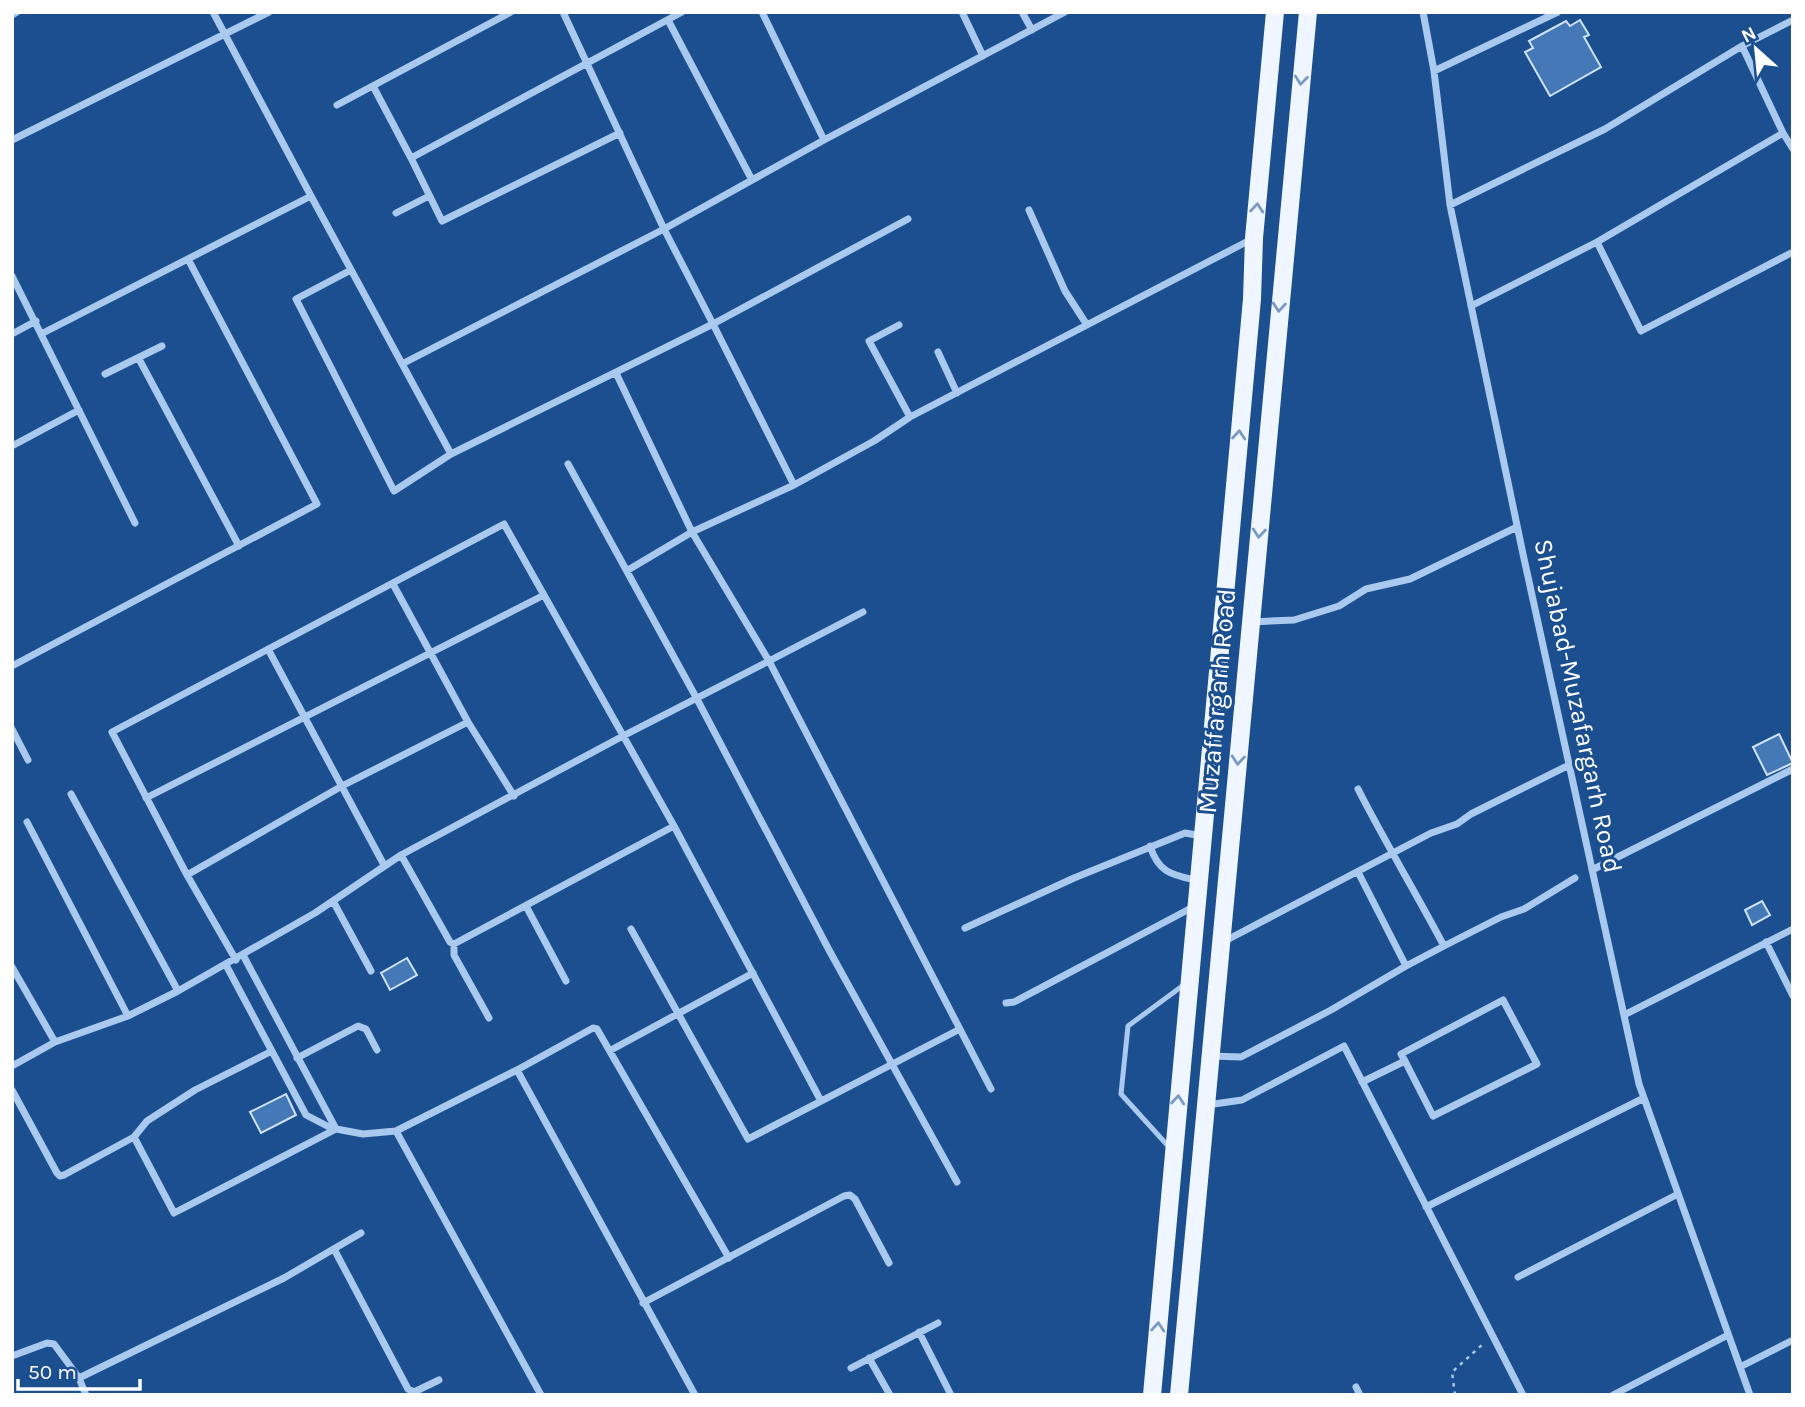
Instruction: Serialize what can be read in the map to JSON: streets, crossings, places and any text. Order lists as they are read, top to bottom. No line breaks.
{"streets":{"main road":["Muzaffargarh Road"],"street":["Shujabad-Muzafargarh Road"]},"scale_bar":"50 m","north":"top left"}
